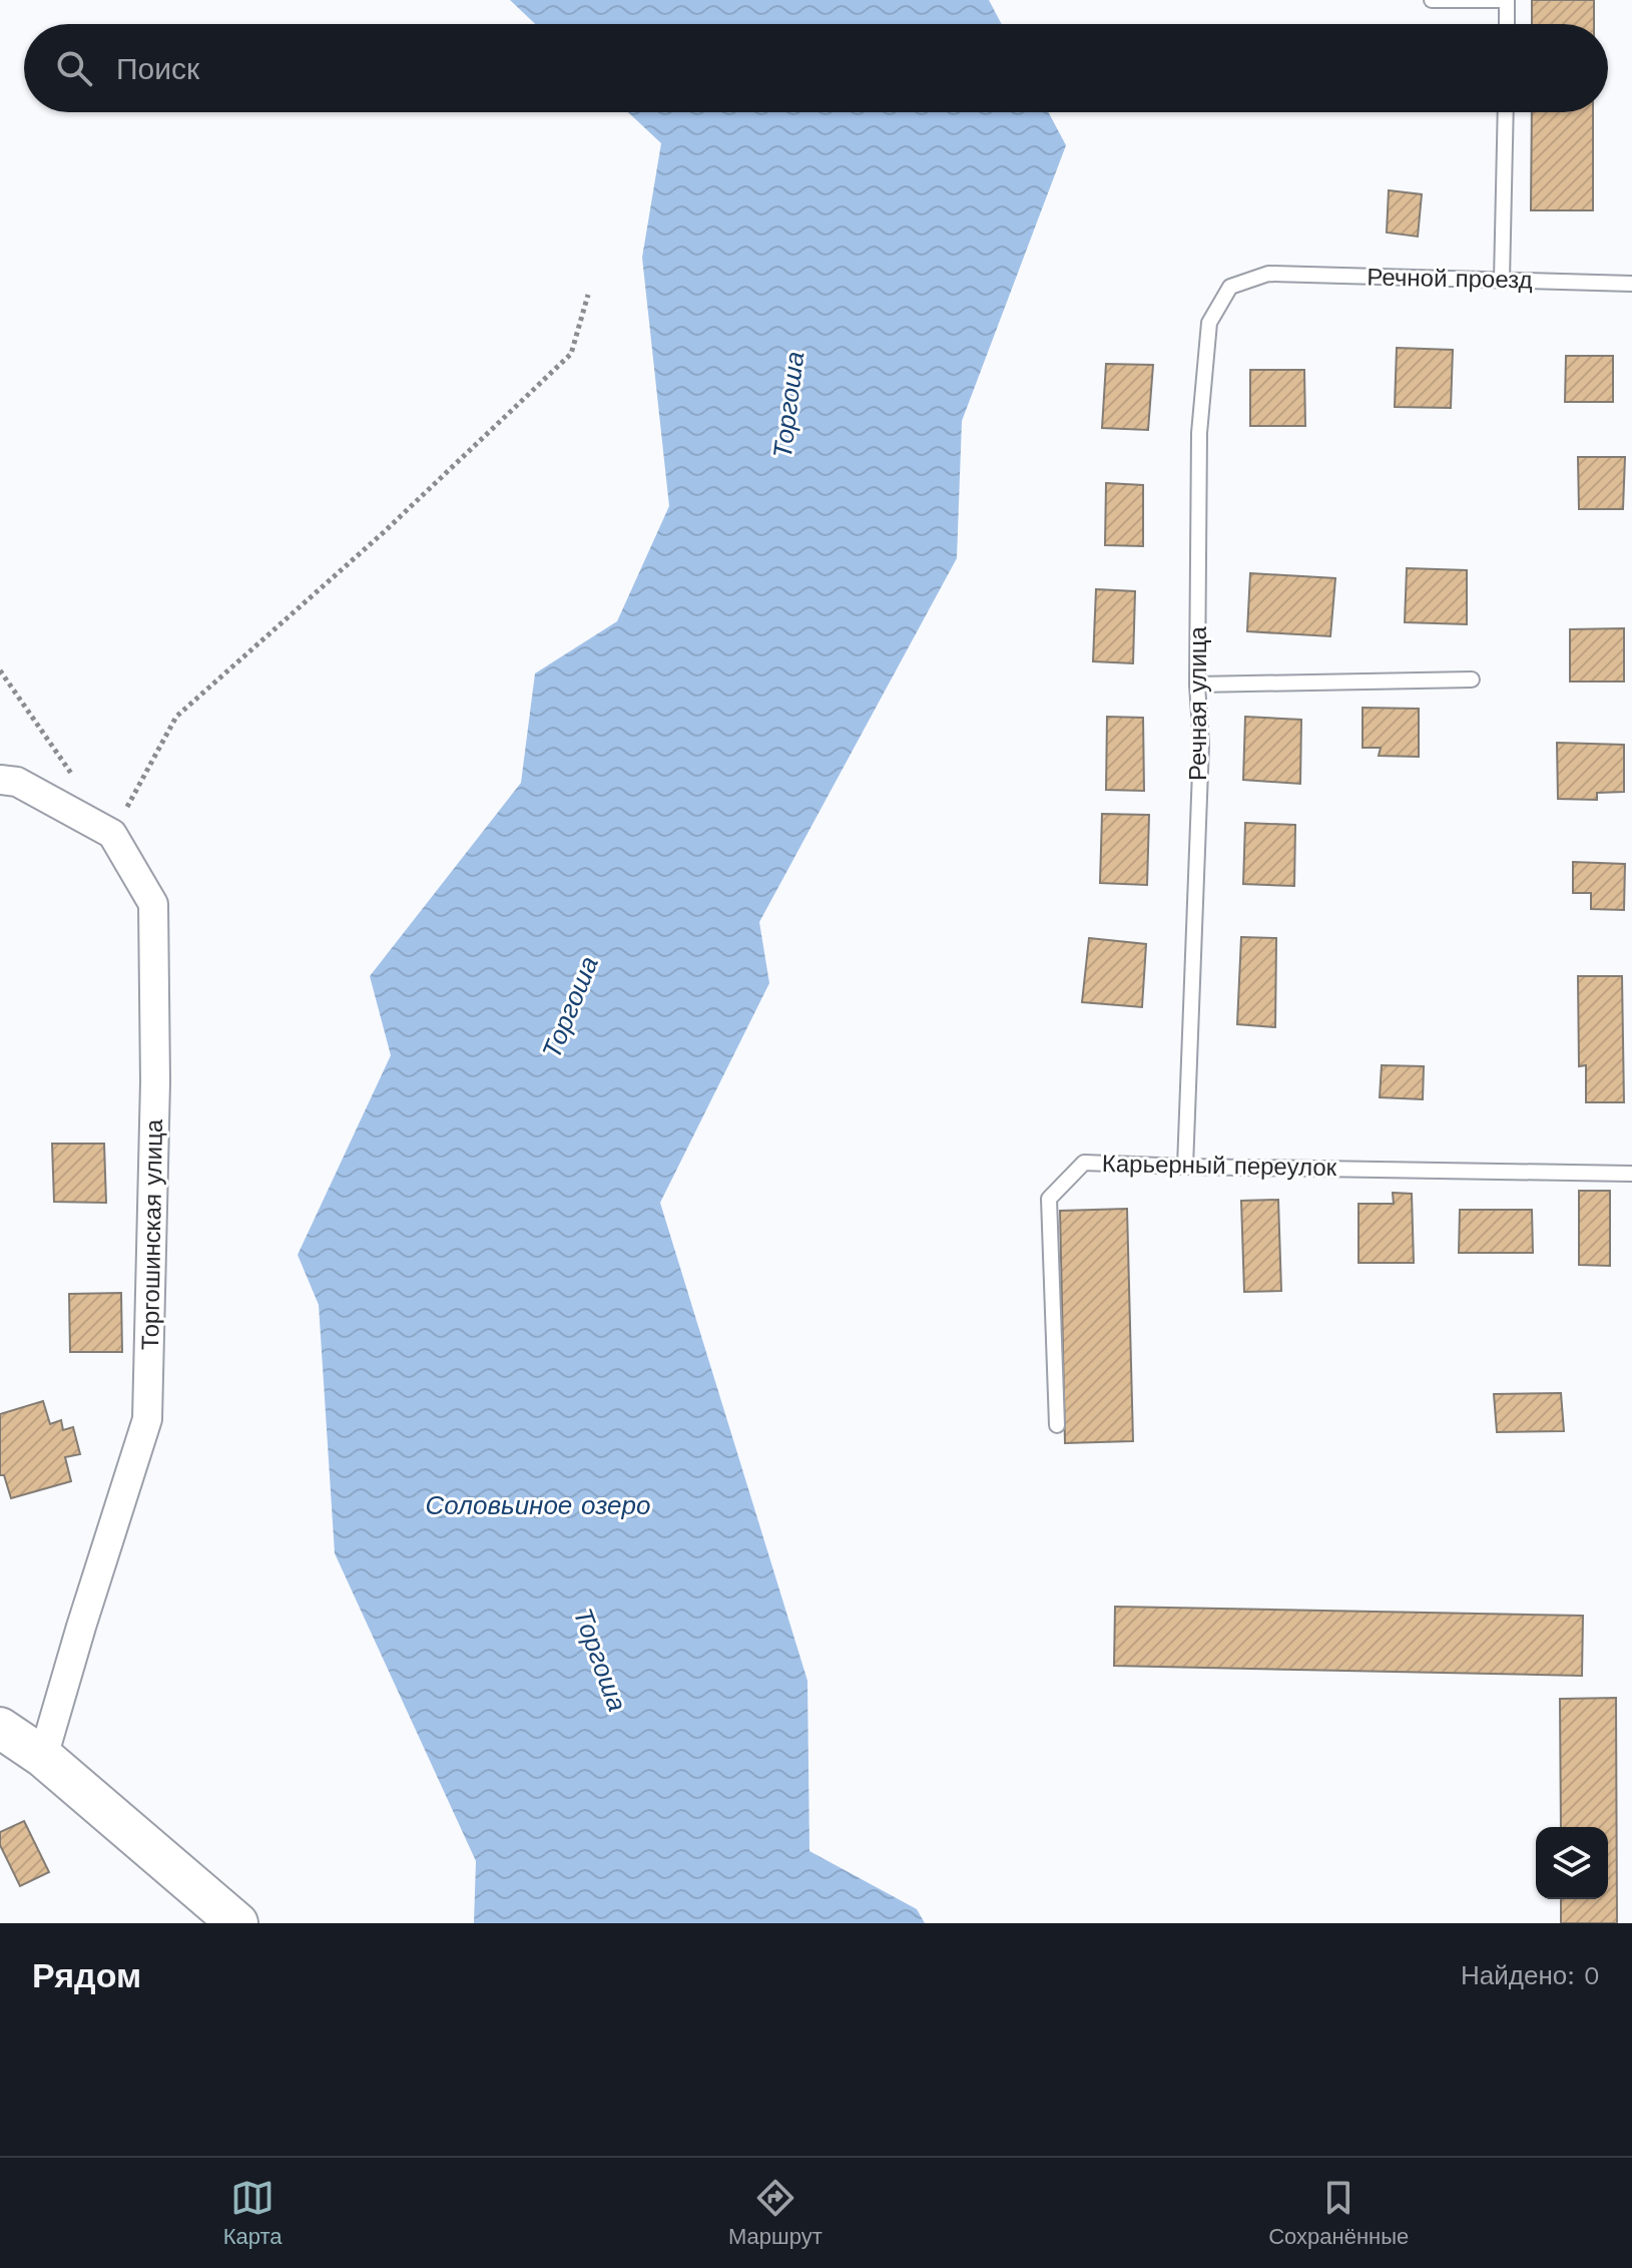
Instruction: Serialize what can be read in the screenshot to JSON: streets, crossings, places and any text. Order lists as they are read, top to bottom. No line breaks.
{"streets":{"street":["Торгошинская улица"],"lane":["Речной проезд","Речная улица","Карьерный переулок"]},"crossings":[["Речной проезд","Речная улица"],["Речная улица","Карьерный переулок"]],"water":["Торгоша","Соловьиное озеро"],"page":{"search":"Поиск","heading":["Рядом","Найдено: 0"],"nav":["Карта","Маршрут","Сохранённые"]}}
